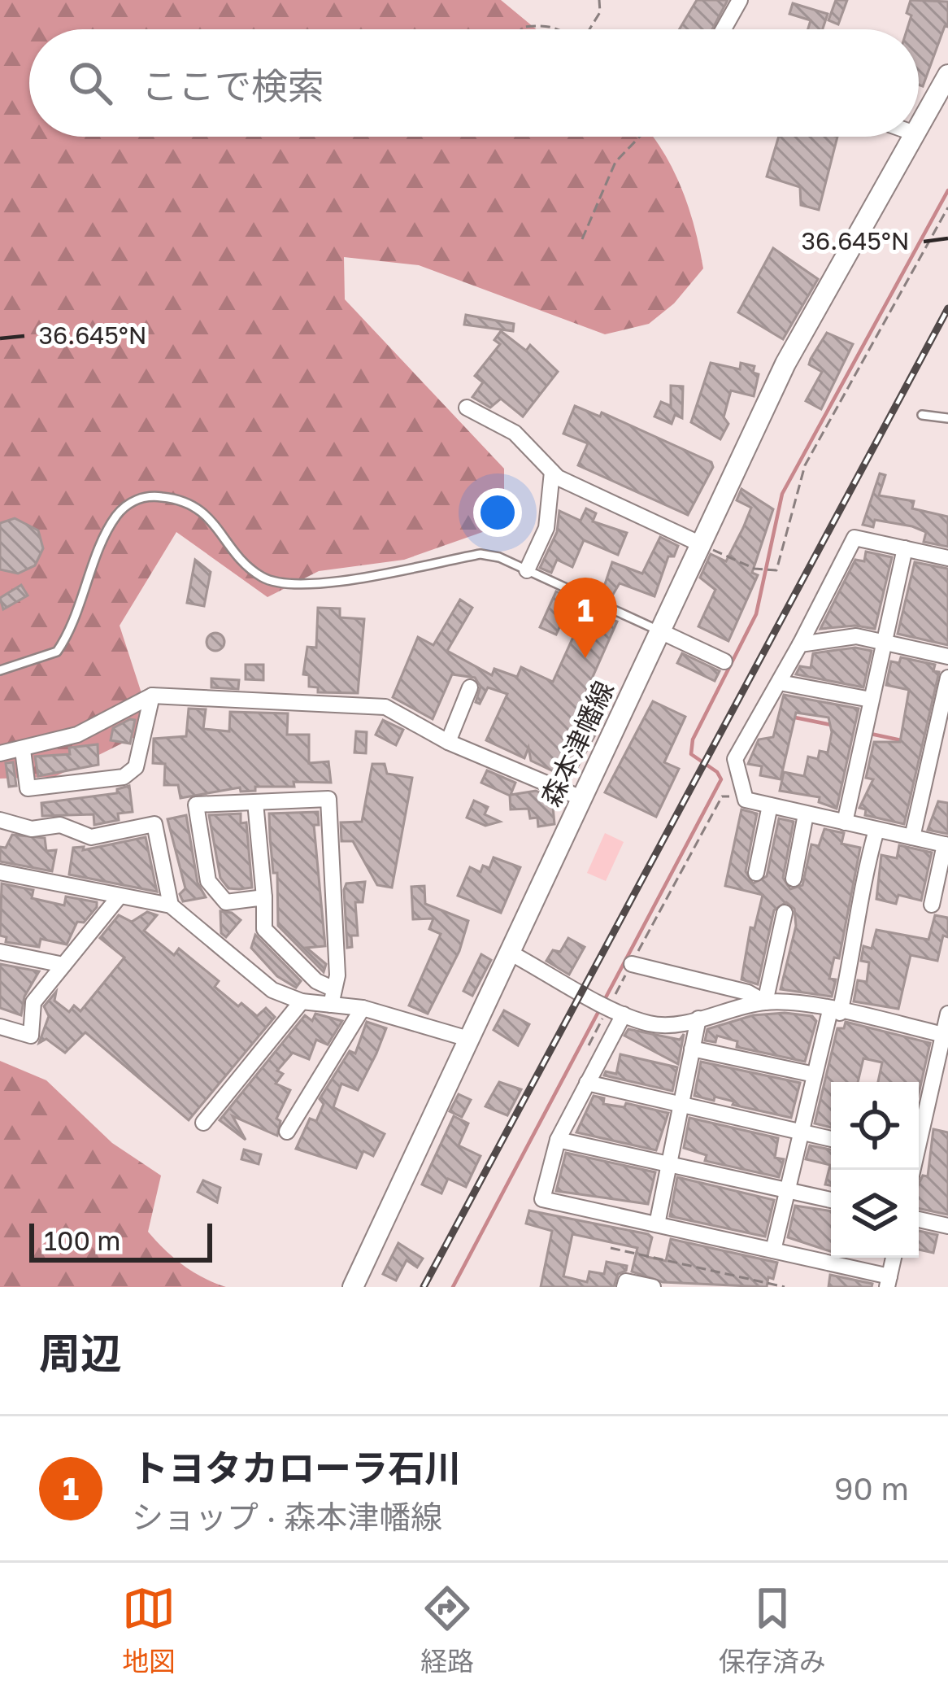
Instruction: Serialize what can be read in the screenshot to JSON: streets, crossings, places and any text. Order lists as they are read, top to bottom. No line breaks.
{"streets":{"main road":["森本津幡線"]},"scale_bar":"100 m","page":{"search":"ここで検索","pins":"1","scale":"100 m","heading":"周辺","list":[{"mark":"1","name":"トヨタカローラ石川","note":"ショップ · 森本津幡線","value":"90 m"}],"nav":["地図","経路","保存済み"]},"coordinates":["36.645°N"]}
